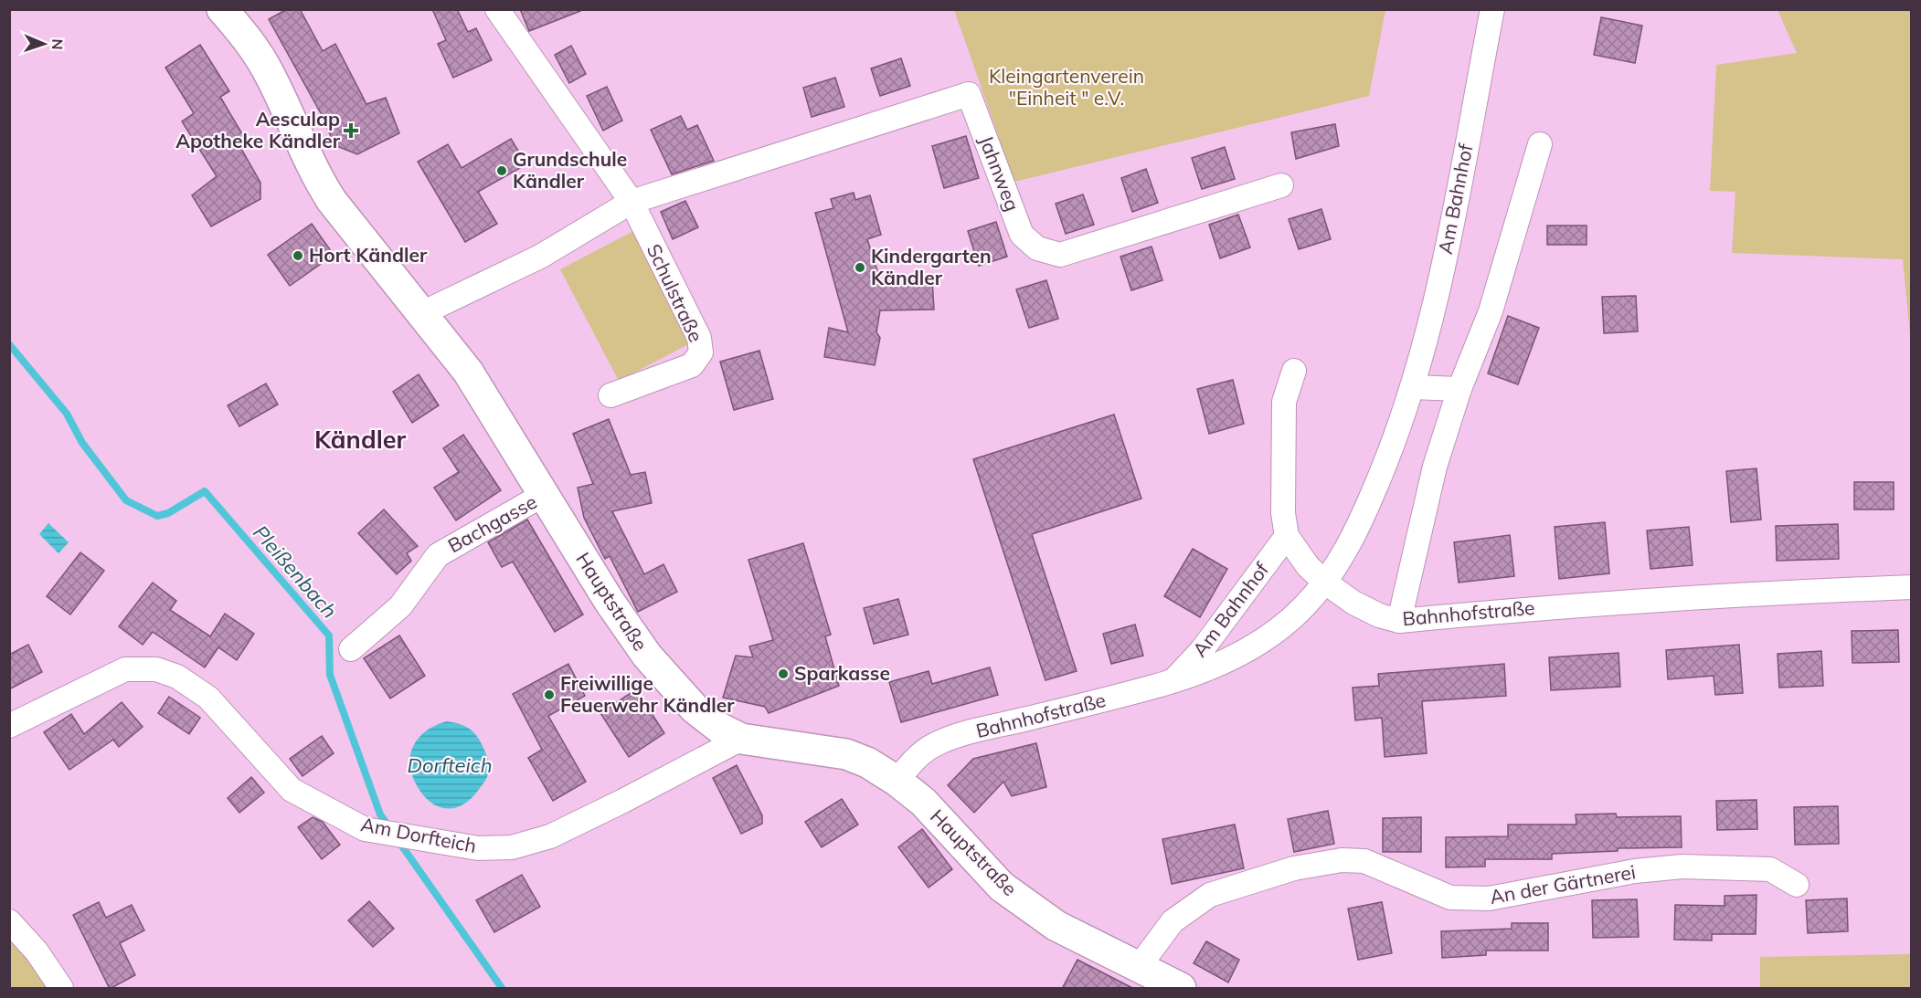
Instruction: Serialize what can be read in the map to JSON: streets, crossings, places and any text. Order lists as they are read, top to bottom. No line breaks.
{"streets":{"street":["Jahnweg","Am Bahnhof","Schulstraße","Bachgasse","Hauptstraße","Bahnhofstraße","Am Dorfteich","An der Gärtnerei"]},"crossings":[["Jahnweg","Schulstraße"],["Am Bahnhof","Bahnhofstraße"],["Bachgasse","Hauptstraße"],["Hauptstraße","Bahnhofstraße"],["Hauptstraße","Am Dorfteich"],["Hauptstraße","An der Gärtnerei"]],"districts":["Kändler"],"water":["Pleißenbach","Dorfteich"],"parks":["Kleingartenverein \"Einheit \" e.V."],"places":{"health":["Aesculap Apotheke Kändler"],"other":["Grundschule Kändler","Hort Kändler","Kindergarten Kändler","Sparkasse","Freiwillige Feuerwehr Kändler"]},"north":"right"}
